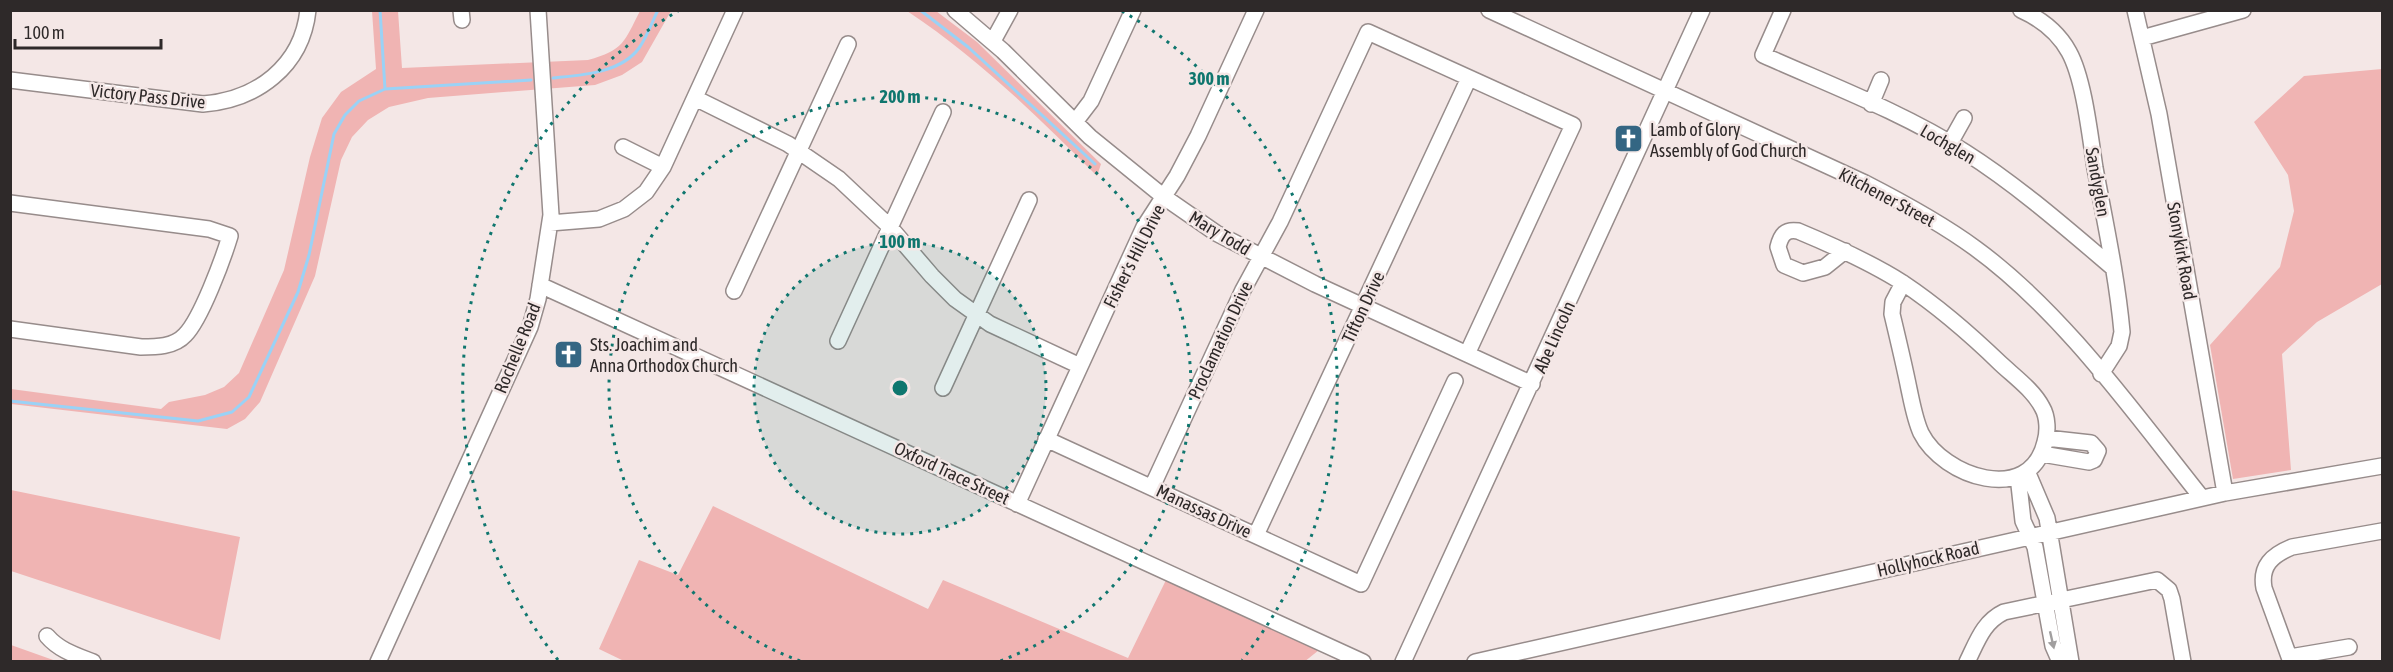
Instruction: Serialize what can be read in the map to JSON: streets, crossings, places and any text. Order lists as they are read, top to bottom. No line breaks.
{"streets":{"street":["Victory Pass Drive","Lochglen","Sandyglen","Kitchener Street","Mary Todd","Stonykirk Road","Fisher's Hill Drive","Tifton Drive","Abe Lincoln","Proclamation Drive","Rochelle Road","Oxford Trace Street","Manassas Drive","Hollyhock Road"]},"crossings":[["Lochglen","Sandyglen"],["Sandyglen","Kitchener Street"],["Kitchener Street","Abe Lincoln"],["Kitchener Street","Hollyhock Road"],["Mary Todd","Fisher's Hill Drive"],["Mary Todd","Tifton Drive"],["Mary Todd","Abe Lincoln"],["Mary Todd","Proclamation Drive"],["Stonykirk Road","Hollyhock Road"],["Fisher's Hill Drive","Oxford Trace Street"],["Fisher's Hill Drive","Manassas Drive"],["Tifton Drive","Proclamation Drive"],["Tifton Drive","Manassas Drive"],["Proclamation Drive","Manassas Drive"],["Rochelle Road","Oxford Trace Street"]],"places":{"church":["Lamb of Glory Assembly of God Church","Sts. Joachim and Anna Orthodox Church"]},"scale_bar":"100 m","rings":["300 m","200 m","100 m"]}
